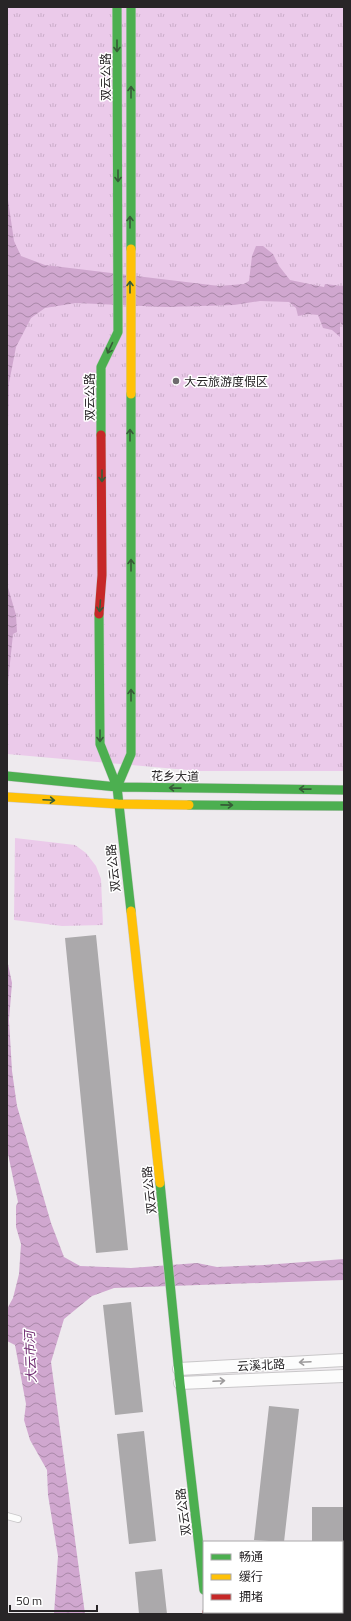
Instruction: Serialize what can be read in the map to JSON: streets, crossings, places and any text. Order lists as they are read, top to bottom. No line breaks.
{"streets":{"street":["双云公路","花乡大道","云溪北路"]},"crossings":[["双云公路","花乡大道"],["双云公路","云溪北路"]],"water":["大云市河"],"places":["大云旅游度假区"],"legend":["畅通","缓行","拥堵"],"scale_bar":"50 m"}
